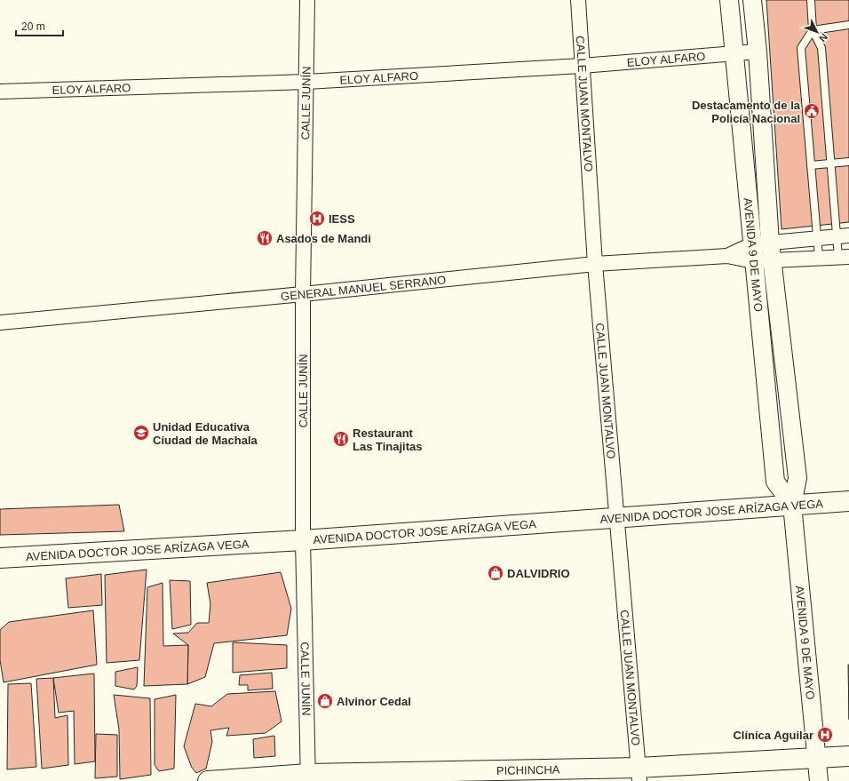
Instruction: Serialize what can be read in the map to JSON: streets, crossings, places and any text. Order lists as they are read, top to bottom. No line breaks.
{"streets":{"main road":["AVENIDA DOCTOR JOSE ARÍZAGA VEGA","PICHINCHA"],"street":["ELOY ALFARO","CALLE JUNÍN","CALLE JUAN MONTALVO","AVENIDA 9 DE MAYO","GENERAL MANUEL SERRANO"]},"crossings":[["ELOY ALFARO","CALLE JUNÍN"],["ELOY ALFARO","CALLE JUAN MONTALVO"],["ELOY ALFARO","AVENIDA 9 DE MAYO"],["CALLE JUNÍN","GENERAL MANUEL SERRANO"],["CALLE JUNÍN","AVENIDA DOCTOR JOSE ARÍZAGA VEGA"],["CALLE JUNÍN","PICHINCHA"],["CALLE JUAN MONTALVO","GENERAL MANUEL SERRANO"],["CALLE JUAN MONTALVO","AVENIDA DOCTOR JOSE ARÍZAGA VEGA"],["CALLE JUAN MONTALVO","PICHINCHA"],["AVENIDA 9 DE MAYO","GENERAL MANUEL SERRANO"],["AVENIDA 9 DE MAYO","AVENIDA DOCTOR JOSE ARÍZAGA VEGA"],["AVENIDA 9 DE MAYO","PICHINCHA"]],"places":{"public building":["Destacamento de la Policía Nacional"],"hospital":["IESS","Clínica Aguilar"],"restaurant":["Asados de Mandi","Restaurant Las Tinajitas"],"school or university":["Unidad Educativa Ciudad de Machala"],"shop":["DALVIDRIO","Alvinor Cedal"]},"scale_bar":"20 m","north":"bottom right"}
